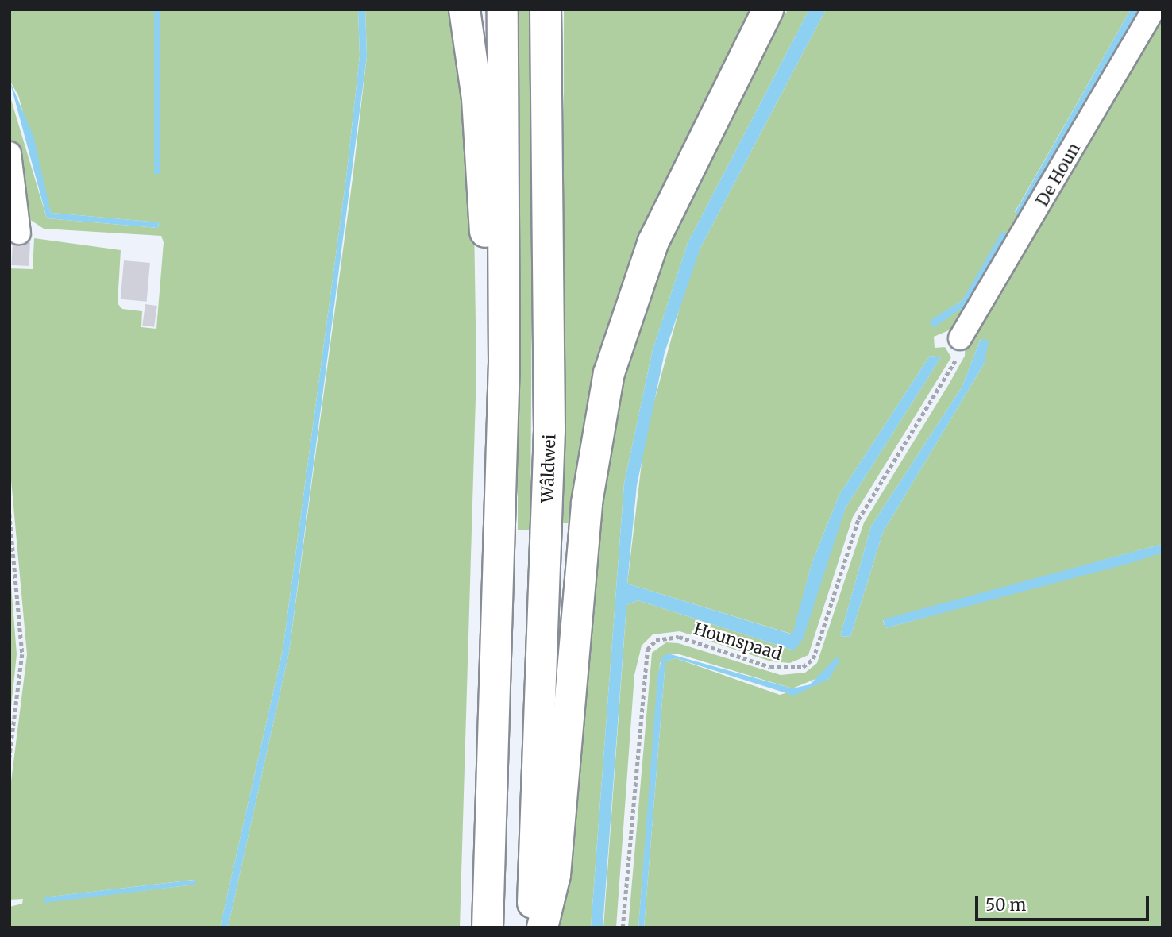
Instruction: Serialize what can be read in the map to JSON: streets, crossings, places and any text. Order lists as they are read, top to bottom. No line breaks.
{"streets":{"highway":["Wâldwei"],"street":["De Houn"],"path":["Hounspaad"]},"crossings":[["De Houn","Hounspaad"]],"scale_bar":"50 m"}
